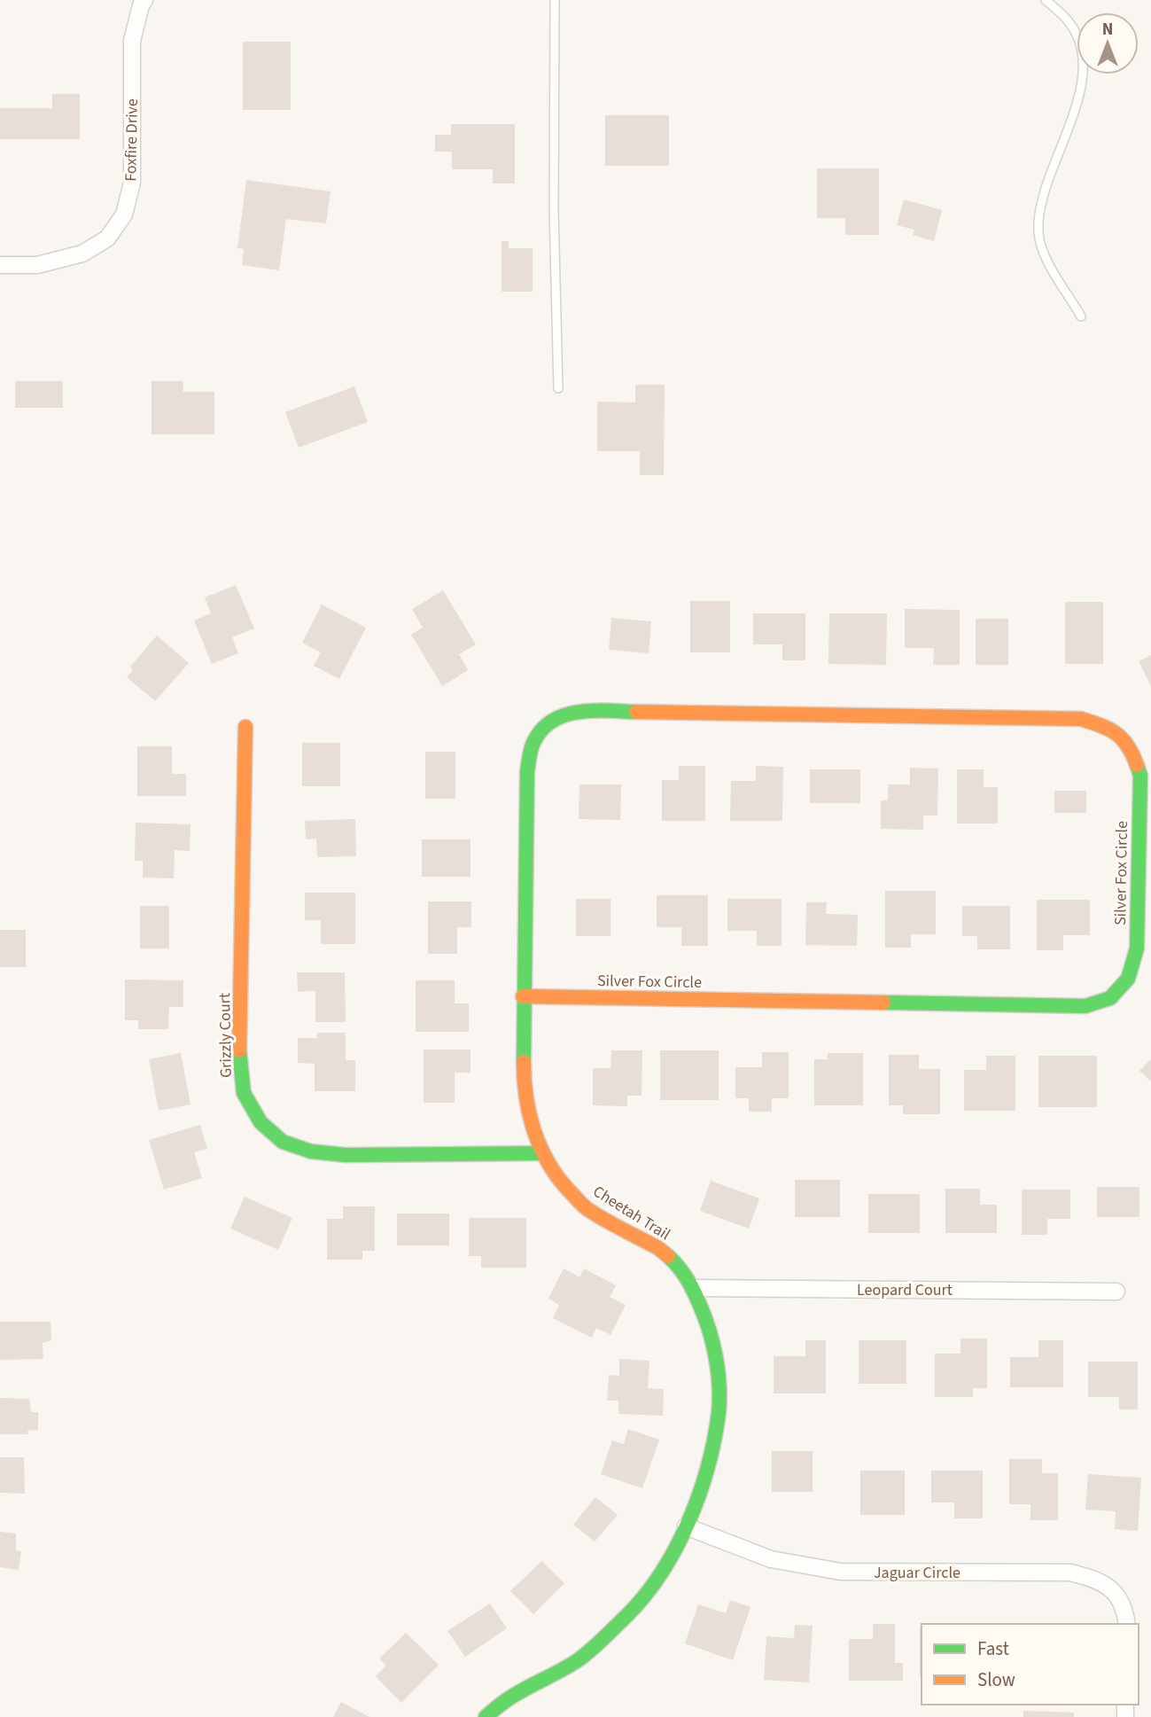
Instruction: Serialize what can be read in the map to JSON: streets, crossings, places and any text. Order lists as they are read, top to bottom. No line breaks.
{"streets":{"street":["Foxfire Drive","Silver Fox Circle","Grizzly Court","Cheetah Trail","Leopard Court","Jaguar Circle"]},"crossings":[["Silver Fox Circle","Cheetah Trail"],["Grizzly Court","Cheetah Trail"],["Cheetah Trail","Leopard Court"],["Cheetah Trail","Jaguar Circle"]],"legend":["Fast","Slow"],"north":"top"}
